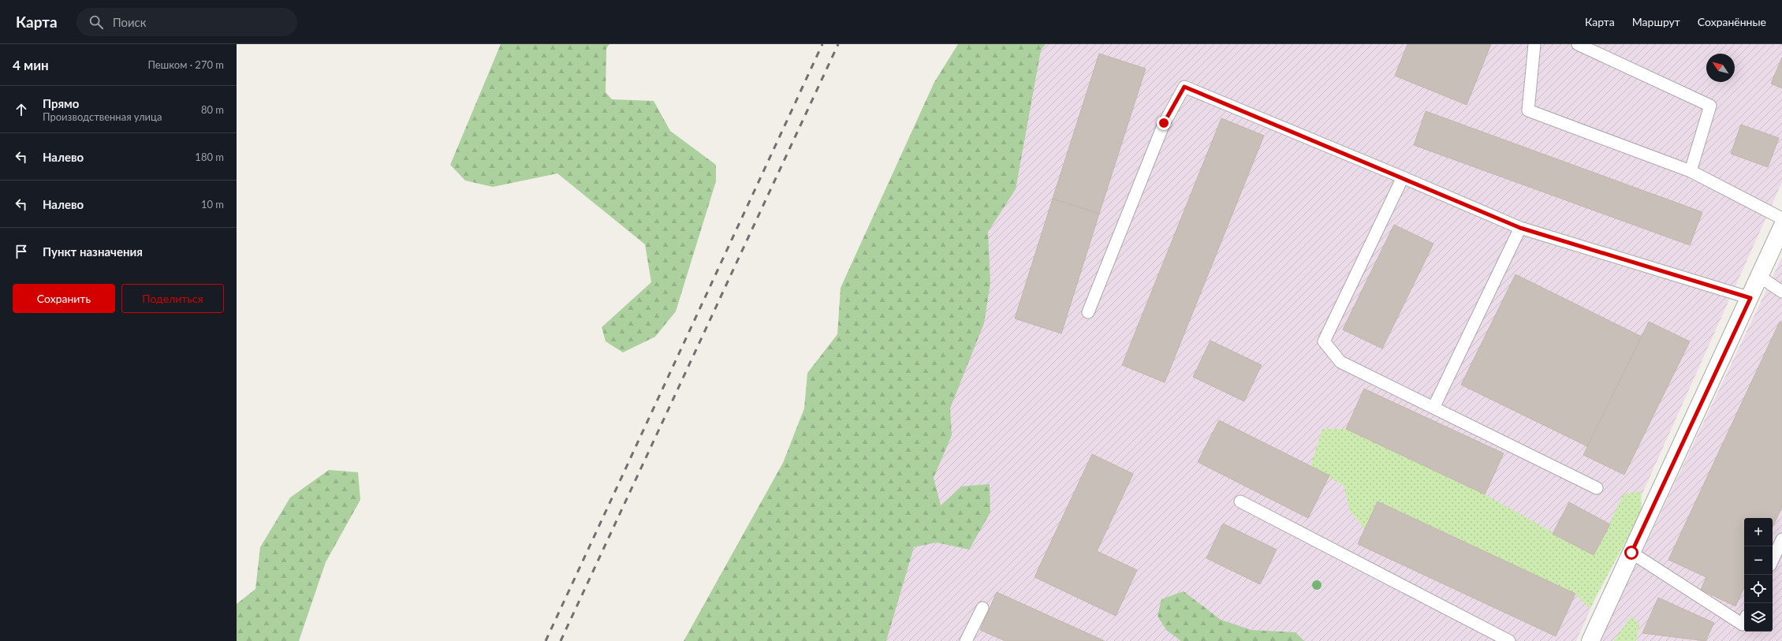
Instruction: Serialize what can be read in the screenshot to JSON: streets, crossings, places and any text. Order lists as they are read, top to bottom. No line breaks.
{"north":"top left","page":{"header":"Карта","search":"Поиск","nav":["Карта","Маршрут","Сохранённые"],"heading":["4 мин","Пешком · 270 m"],"list":[["Прямо","Производственная улица","80 m"],["Налево","180 m"],["Налево","10 m"],"Пункт назначения"],"buttons":["Сохранить","Поделиться"],"map_buttons":["+","−"]}}
